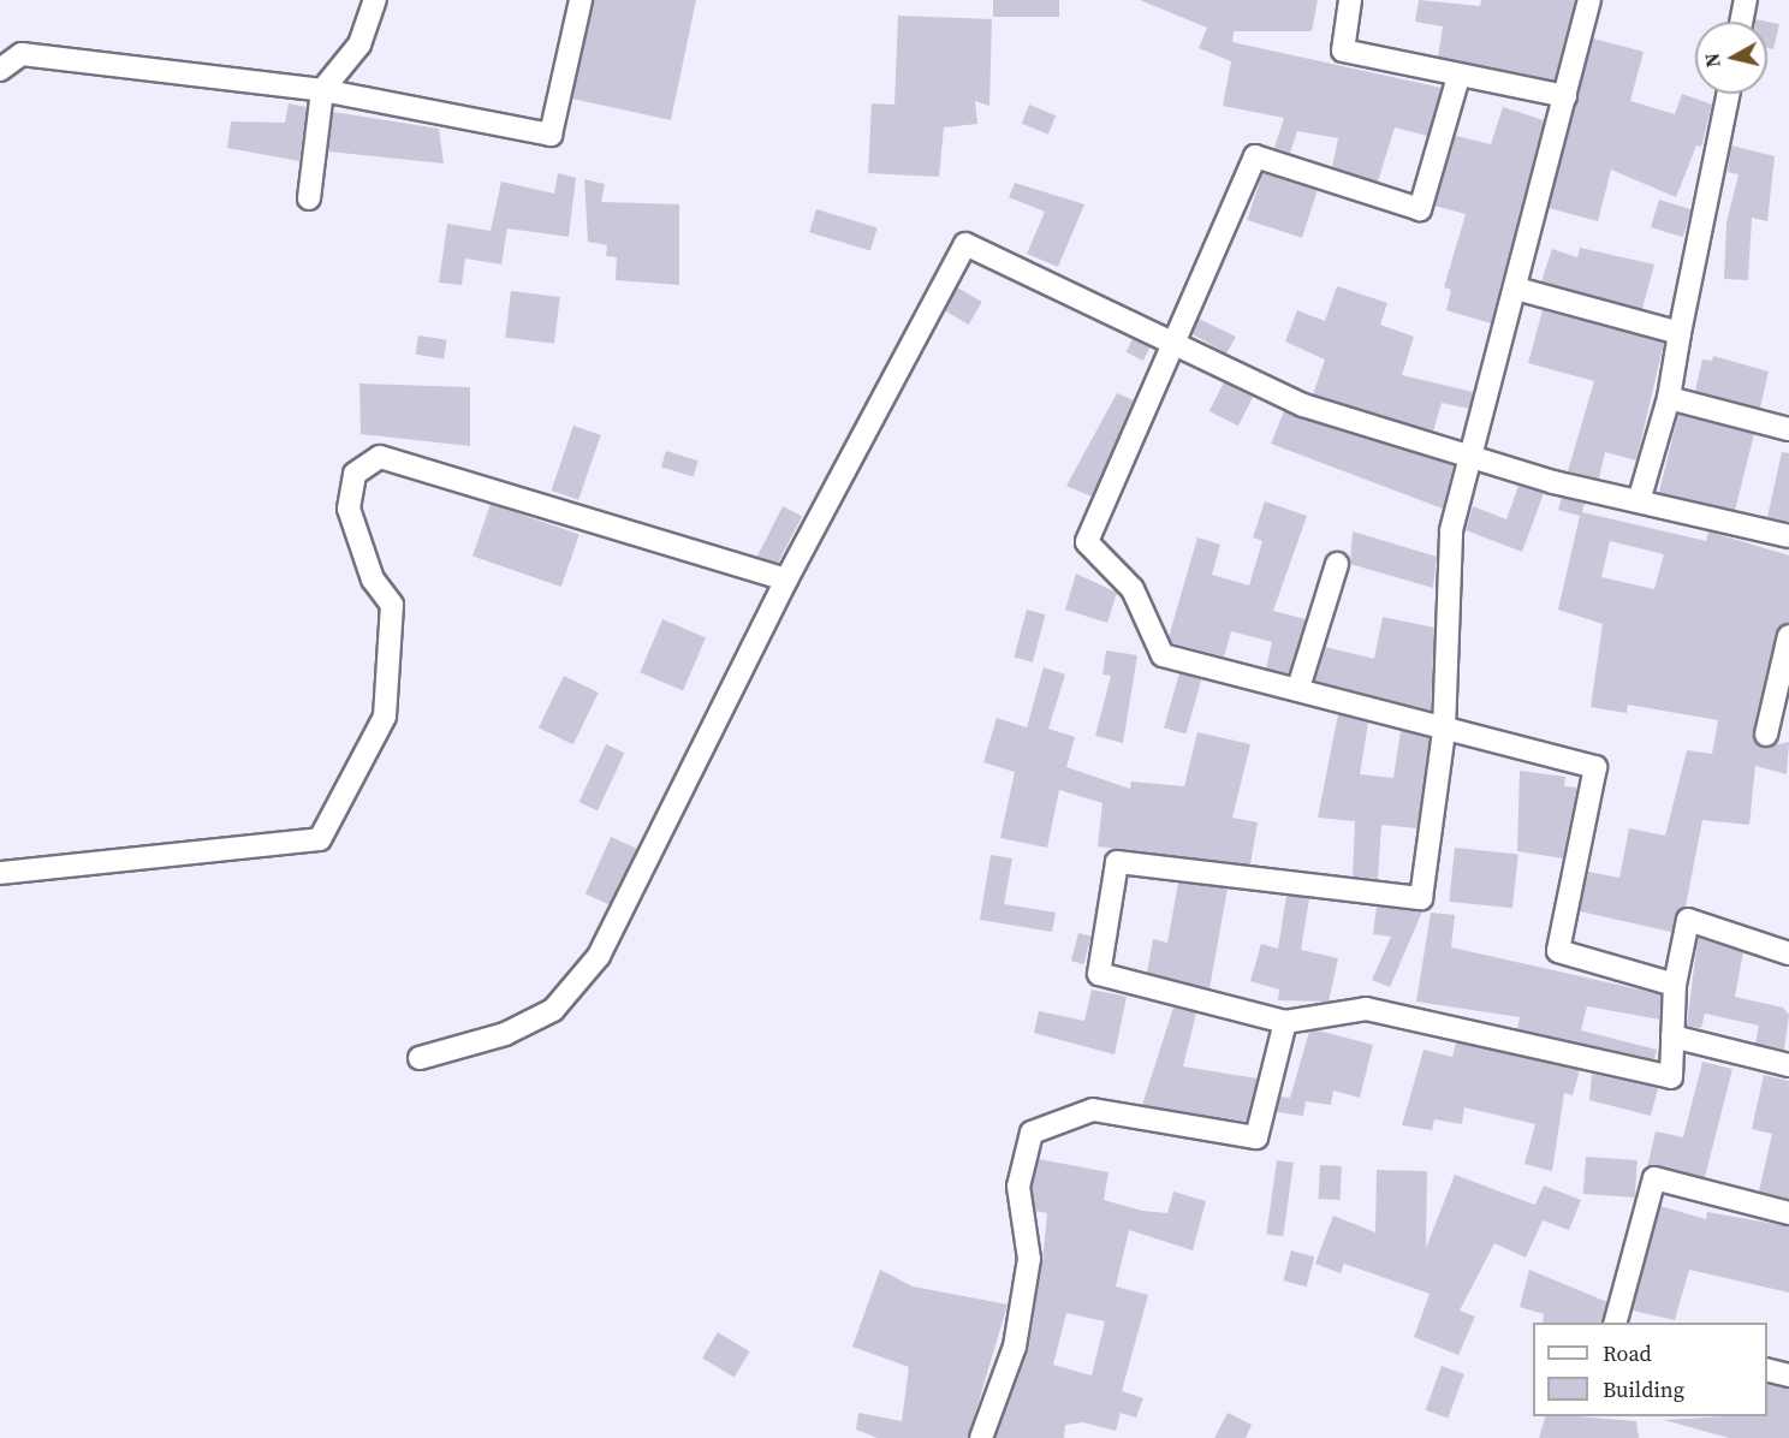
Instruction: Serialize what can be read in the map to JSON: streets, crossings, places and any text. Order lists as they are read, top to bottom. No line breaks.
{"legend":["Road","Building"],"north":"left"}
